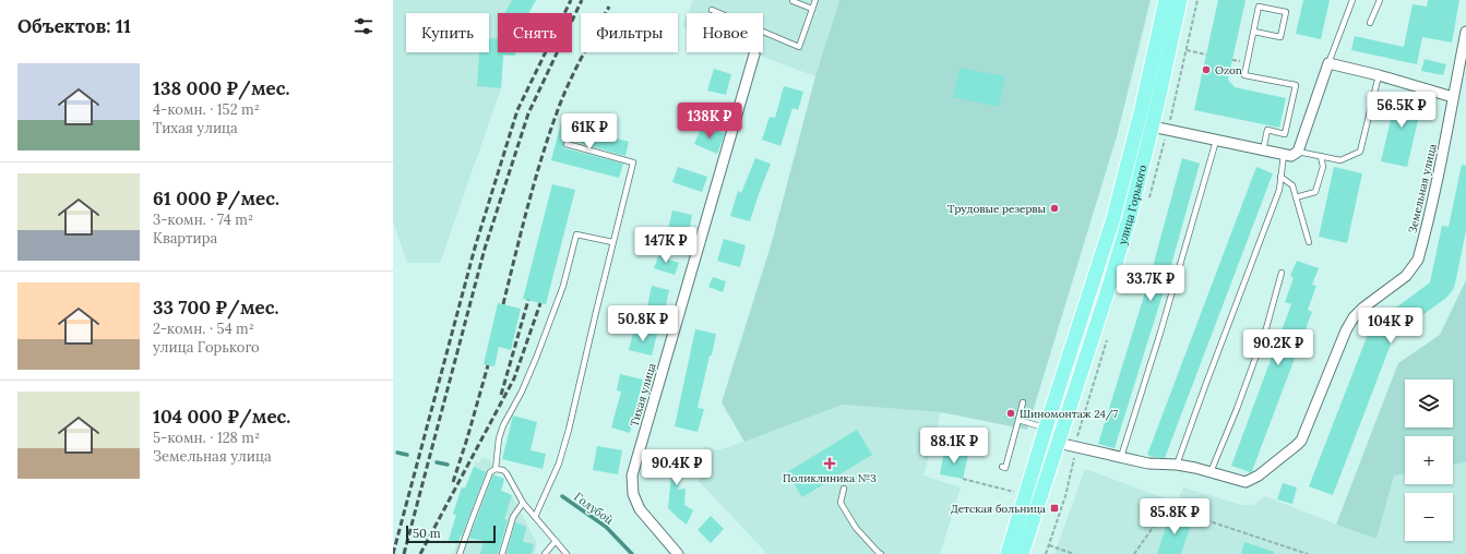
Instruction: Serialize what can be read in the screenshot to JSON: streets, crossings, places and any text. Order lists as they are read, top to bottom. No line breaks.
{"streets":{"main road":["улица Горького"],"street":["Земельная улица","Тихая улица"]},"crossings":[["Земельная улица","улица Горького"]],"water":["Голубой"],"places":{"other":["Ozon","Трудовые резервы","Шиномонтаж 24/7"],"health":["Поликлиника №3"],"transit":["Детская больница"]},"scale_bar":"50 m","page":{"heading":"Объектов: 11","chip":["Купить","Снять","Фильтры","Новое"],"list":[{"name":"138 000 ₽/мес.","note":"4-комн. · 152 m² · Тихая улица"},{"name":"61 000 ₽/мес.","note":"3-комн. · 74 m² · Квартира"},{"name":"33 700 ₽/мес.","note":"2-комн. · 54 m² · улица Горького"},{"name":"104 000 ₽/мес.","note":"5-комн. · 128 m² · Земельная улица"}],"price":["56.5K ₽","138K ₽","61K ₽","147K ₽","33.7K ₽","50.8K ₽","104K ₽","90.2K ₽","88.1K ₽","90.4K ₽","85.8K ₽"],"map_buttons":["+","−"],"scale":"50 m"}}
